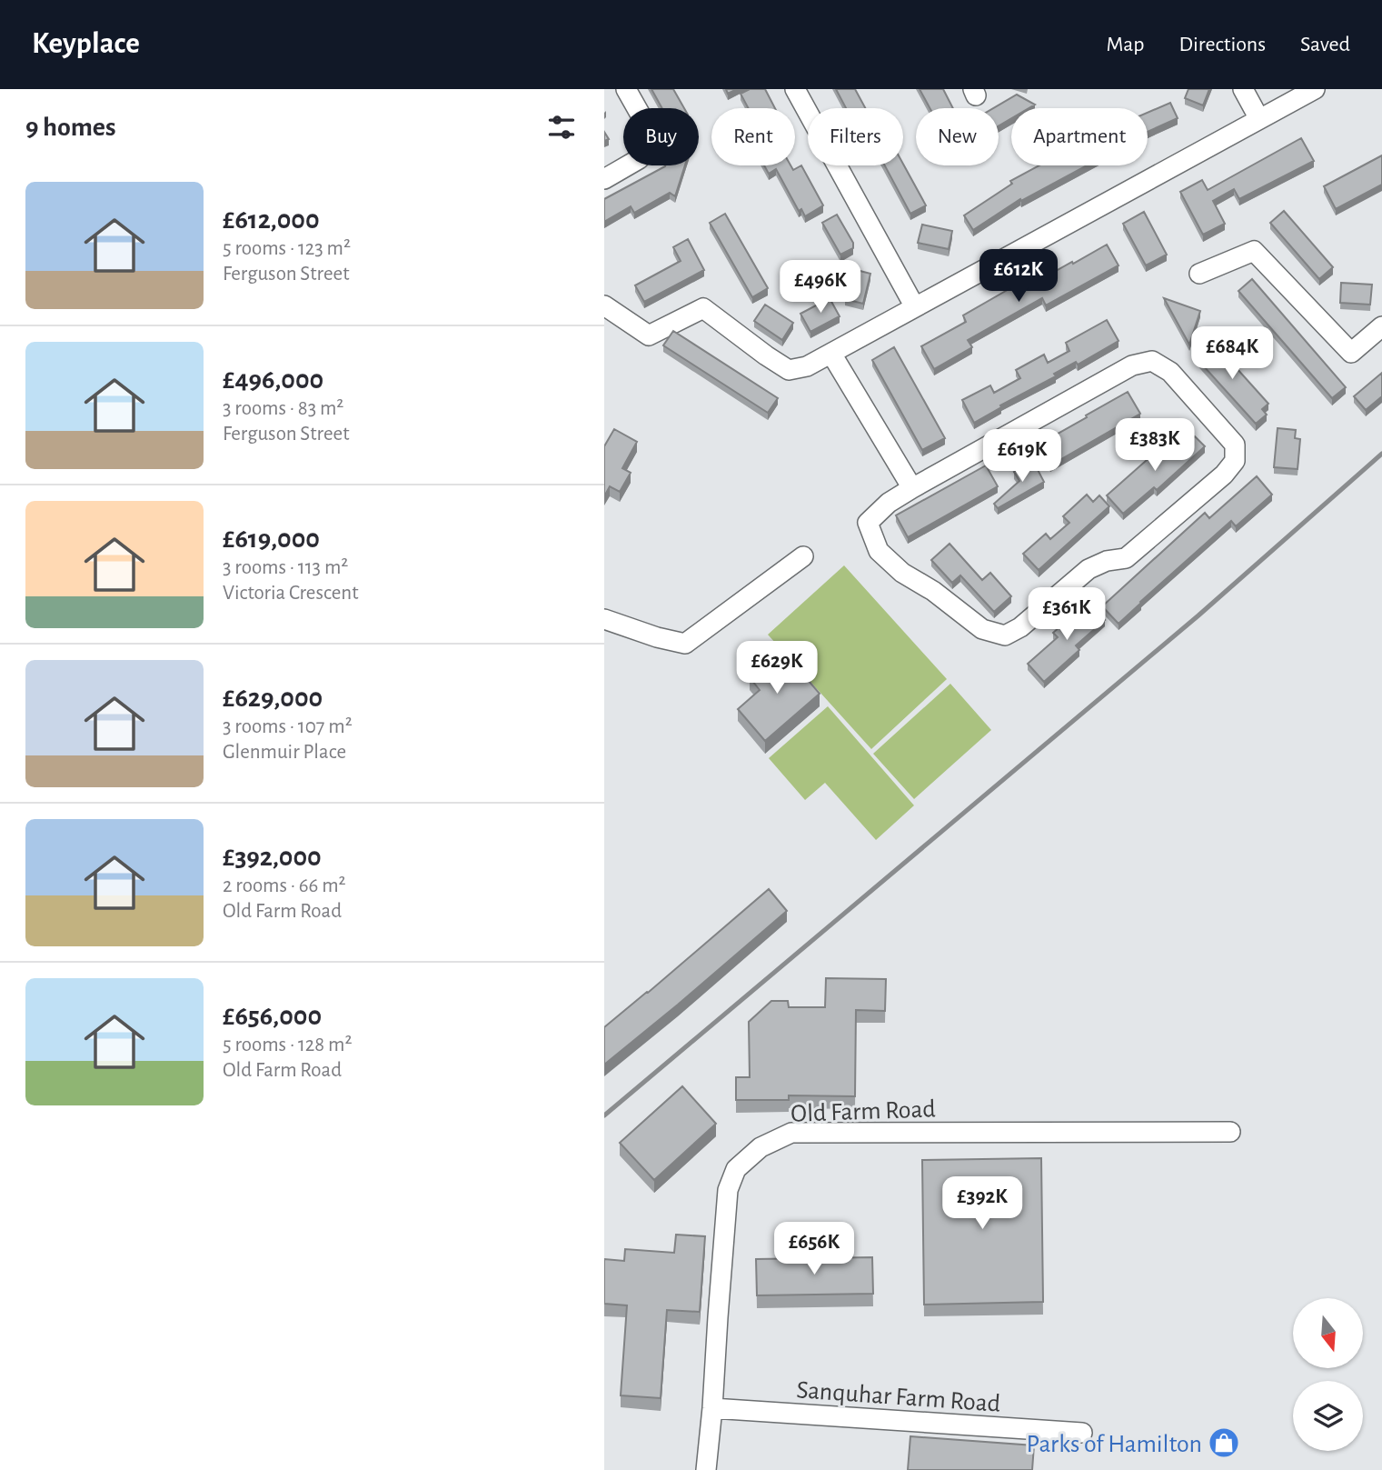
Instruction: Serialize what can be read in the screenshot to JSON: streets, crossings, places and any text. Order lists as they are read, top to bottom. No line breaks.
{"streets":{"street":["Old Farm Road","Sanquhar Farm Road"]},"crossings":[["Old Farm Road","Sanquhar Farm Road"]],"places":{"shop":["Parks of Hamilton"]},"north":"bottom","page":{"header":"Keyplace","nav":["Map","Directions","Saved"],"heading":"9 homes","chip":["Buy","Rent","Filters","New","Apartment"],"list":[{"name":"£612,000","note":"5 rooms · 123 m² · Ferguson Street"},{"name":"£496,000","note":"3 rooms · 83 m² · Ferguson Street"},{"name":"£619,000","note":"3 rooms · 113 m² · Victoria Crescent"},{"name":"£629,000","note":"3 rooms · 107 m² · Glenmuir Place"},{"name":"£392,000","note":"2 rooms · 66 m² · Old Farm Road"},{"name":"£656,000","note":"5 rooms · 128 m² · Old Farm Road"}],"price":["£612K","£496K","£684K","£383K","£619K","£361K","£629K","£392K","£656K"]}}
